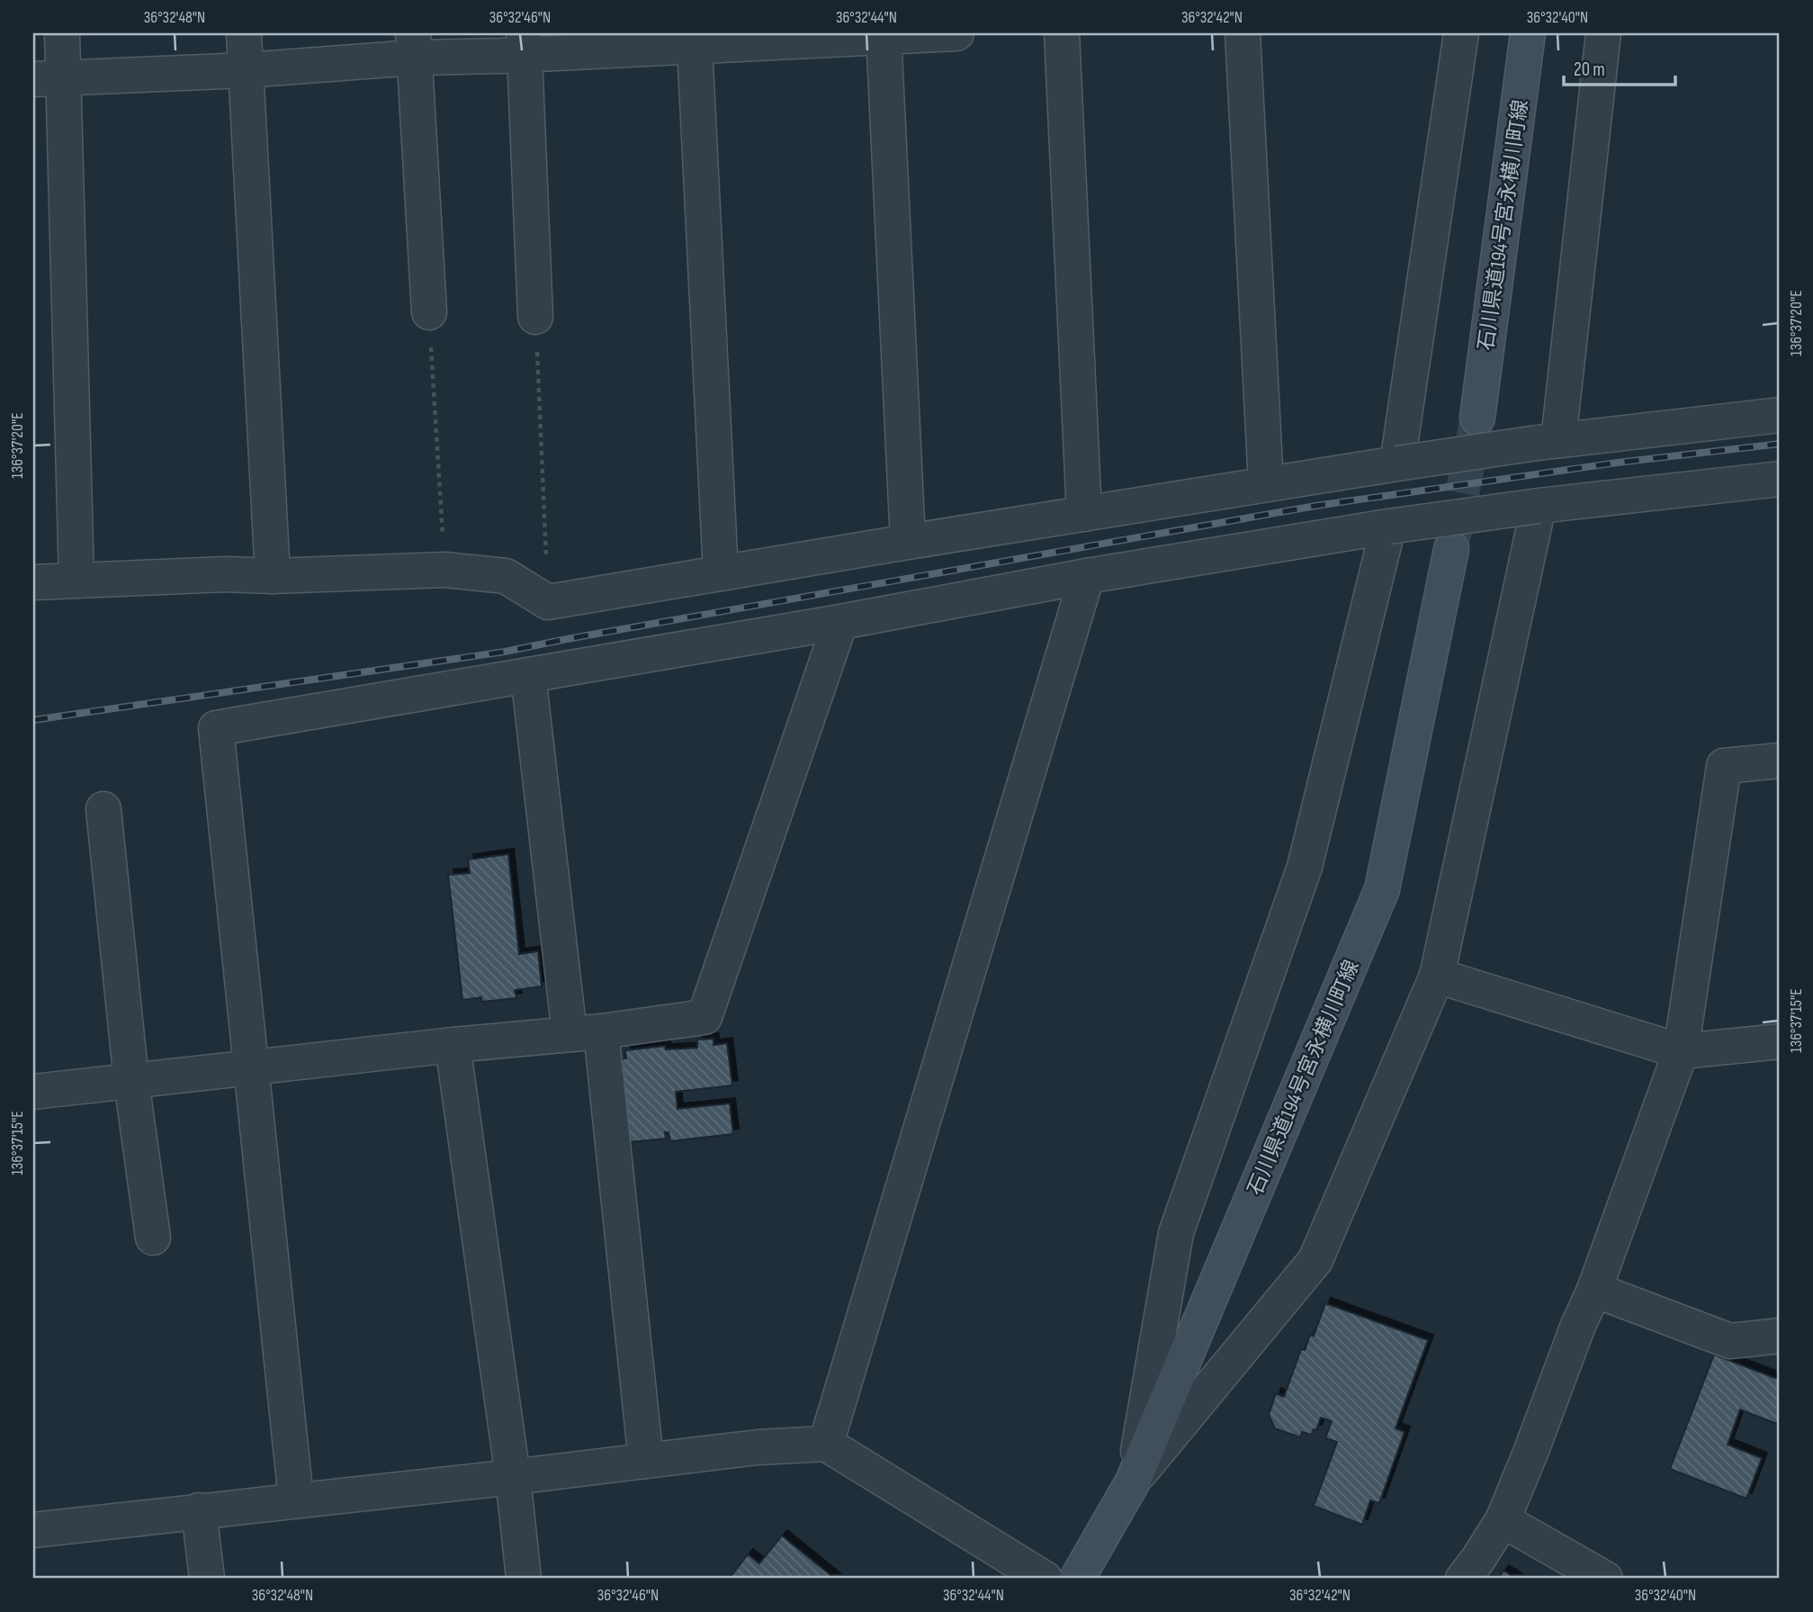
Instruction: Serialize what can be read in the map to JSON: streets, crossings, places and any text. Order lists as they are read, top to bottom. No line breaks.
{"streets":{"main road":["石川県道194号宮永横川町線"]},"scale_bar":"20 m","coordinates":["36°32'48\"N","36°32'46\"N","36°32'44\"N","36°32'42\"N","36°32'40\"N","136°37'20\"E","136°37'15\"E"]}
